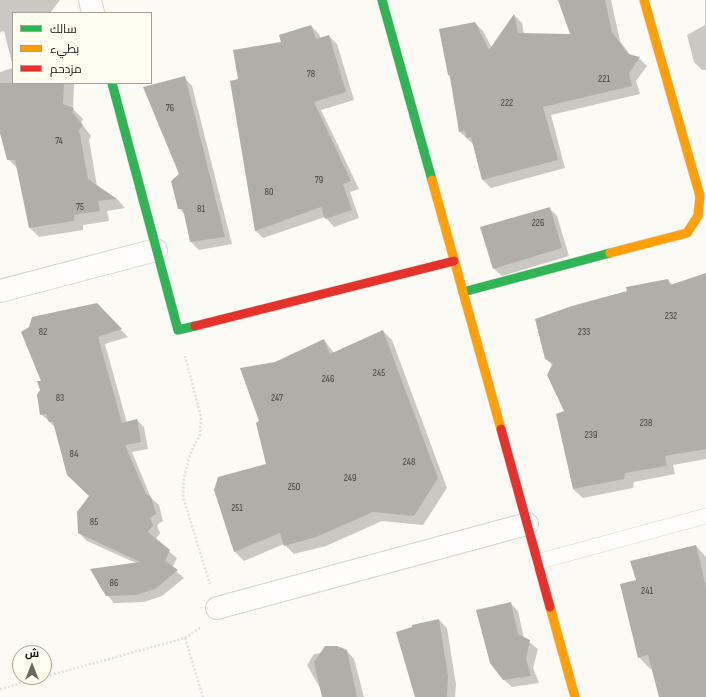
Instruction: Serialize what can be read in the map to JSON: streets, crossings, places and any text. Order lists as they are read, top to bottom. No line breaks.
{"house_numbers":["78","221","222","76","74","79","80","75","81","226","232","82","233","245","246","83","247","238","239","84","248","249","250","251","85","86","241"],"legend":["سالك","بطيء","مزدحم"],"north":"top"}
